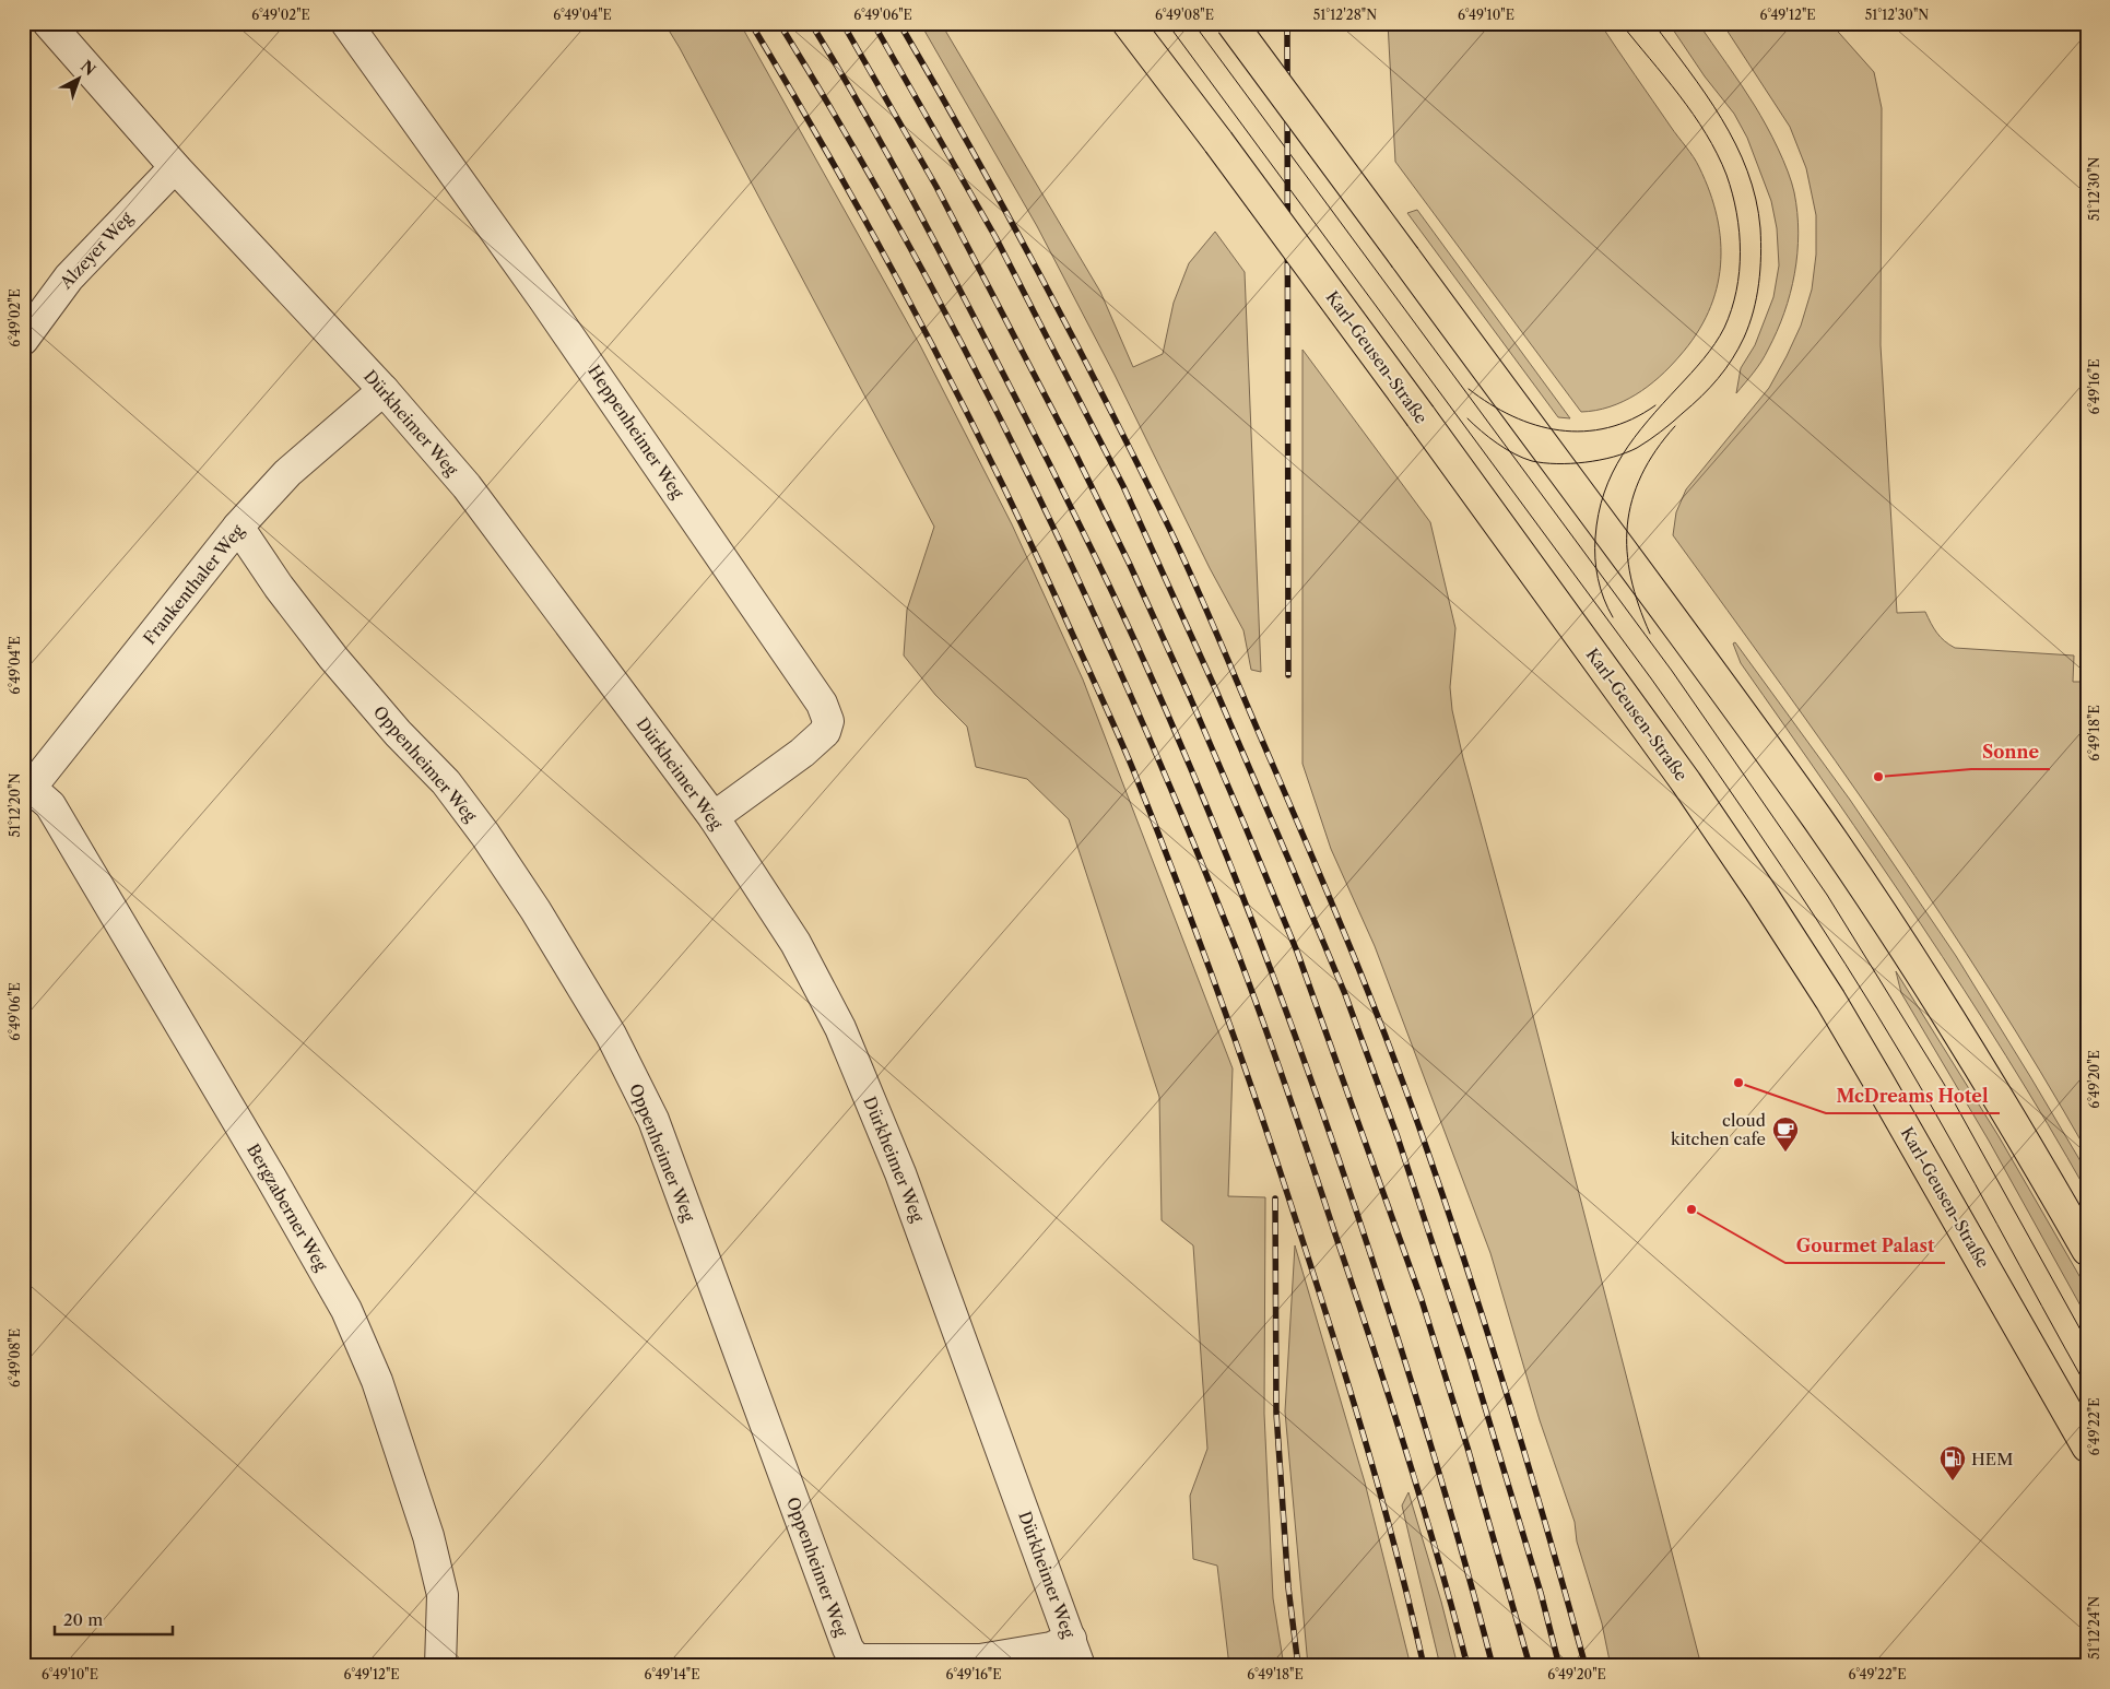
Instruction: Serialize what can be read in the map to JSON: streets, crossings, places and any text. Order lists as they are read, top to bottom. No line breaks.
{"streets":{"main road":["Karl-Geusen-Straße"],"street":["Alzeyer Weg","Dürkheimer Weg","Heppenheimer Weg","Frankenthaler Weg","Oppenheimer Weg","Bergzaberner Weg"]},"crossings":[["Alzeyer Weg","Dürkheimer Weg"],["Dürkheimer Weg","Heppenheimer Weg"],["Dürkheimer Weg","Frankenthaler Weg"],["Dürkheimer Weg","Oppenheimer Weg"],["Frankenthaler Weg","Oppenheimer Weg"],["Frankenthaler Weg","Bergzaberner Weg"]],"places":{"other":["Sonne","McDreams Hotel","Gourmet Palast"],"cafe":["cloud kitchen cafe"],"fuel station":["HEM"]},"scale_bar":"20 m","north":"top right","coordinates":["6°49'02\"E","6°49'04\"E","6°49'06\"E","6°49'08\"E","51°12'28\"N","6°49'10\"E","6°49'12\"E","51°12'30\"N","6°49'16\"E","6°49'18\"E","51°12'20\"N","6°49'20\"E","6°49'22\"E","51°12'24\"N","6°49'14\"E"]}
